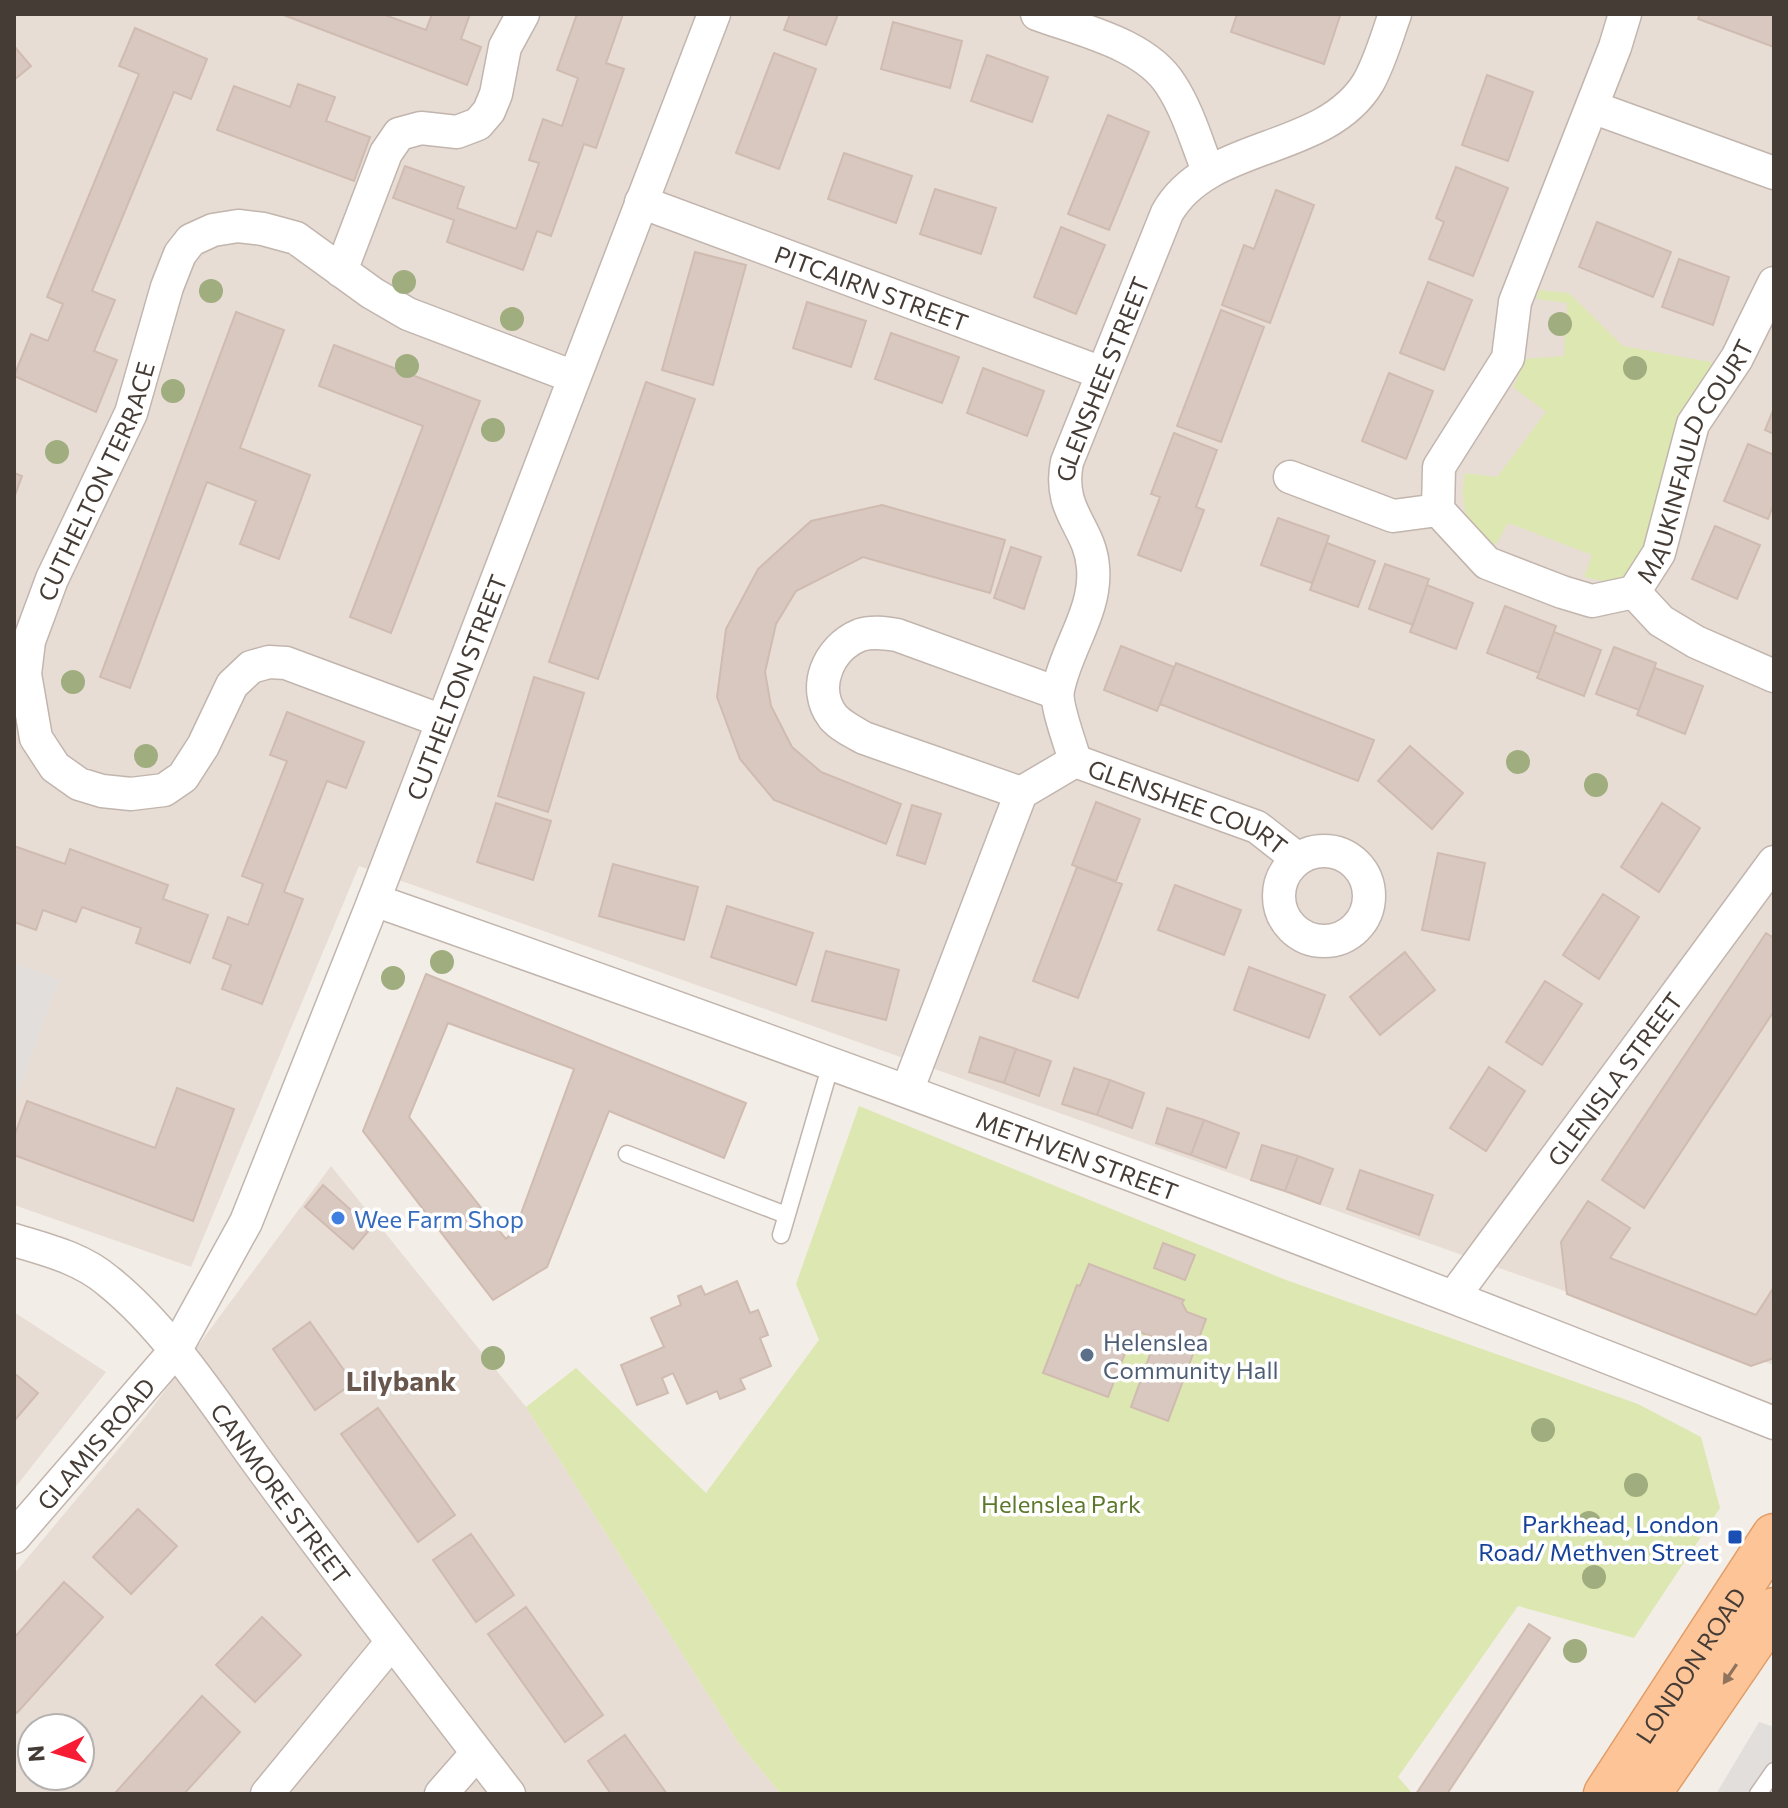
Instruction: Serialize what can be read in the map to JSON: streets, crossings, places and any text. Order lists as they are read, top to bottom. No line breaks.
{"streets":{"main road":["LONDON ROAD"],"street":["PITCAIRN STREET","GLENSHEE STREET","MAUKINFAULD COURT","CUTHELTON TERRACE","CUTHELTON STREET","GLENSHEE COURT","GLENISLA STREET","METHVEN STREET","GLAMIS ROAD","CANMORE STREET"]},"crossings":[["PITCAIRN STREET","GLENSHEE STREET"],["PITCAIRN STREET","CUTHELTON STREET"],["CUTHELTON TERRACE","CUTHELTON STREET"],["CUTHELTON STREET","METHVEN STREET"],["CUTHELTON STREET","GLAMIS ROAD"],["CUTHELTON STREET","CANMORE STREET"],["GLENISLA STREET","METHVEN STREET"],["GLAMIS ROAD","CANMORE STREET"]],"districts":["Lilybank"],"parks":["Helenslea Park"],"places":{"other":["Wee Farm Shop","Helenslea Community Hall"],"transit":["Parkhead, London Road/ Methven Street"]},"north":"left"}
